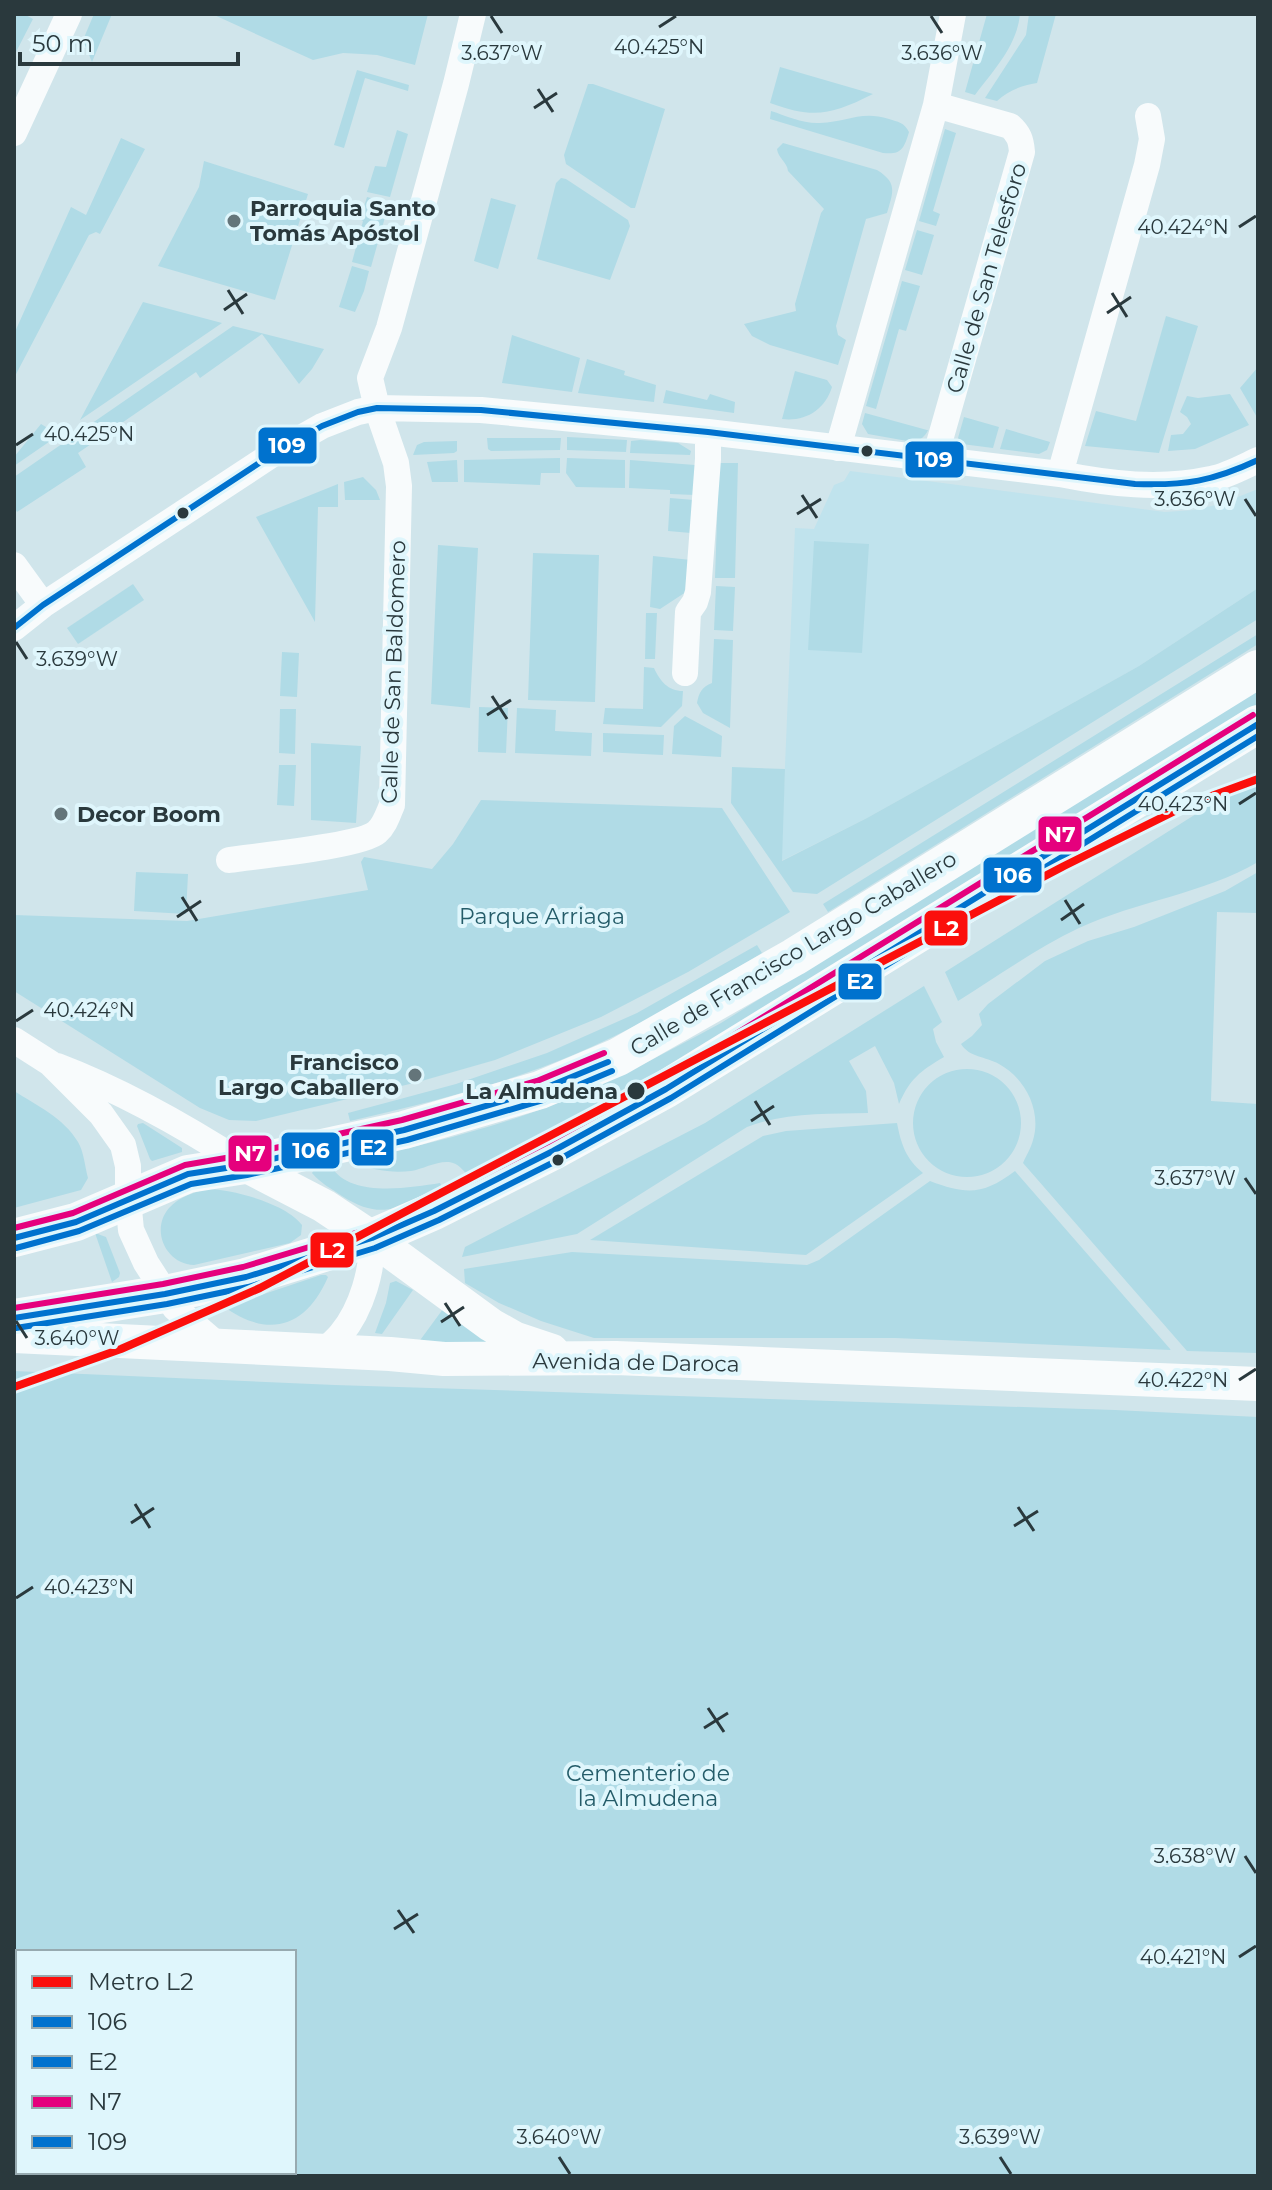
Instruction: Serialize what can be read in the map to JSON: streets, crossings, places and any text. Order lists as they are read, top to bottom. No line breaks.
{"streets":{"main road":["Calle de Francisco Largo Caballero"],"street":["Calle de San Telesforo","Calle de San Baldomero","Avenida de Daroca"]},"parks":["Parque Arriaga","Cementerio de la Almudena"],"places":["Parroquia Santo Tomás Apóstol","Decor Boom","Francisco Largo Caballero","La Almudena"],"lines":["transit line 109","transit line N7","transit line 106","transit line E2","metro line L2"],"legend":["Metro L2","106","E2","N7","109"],"scale_bar":"50 m","coordinates":["40.425°N","3.637°W","3.636°W","40.424°N","3.639°W","40.423°N","3.640°W","40.422°N","3.638°W","40.421°N"]}
